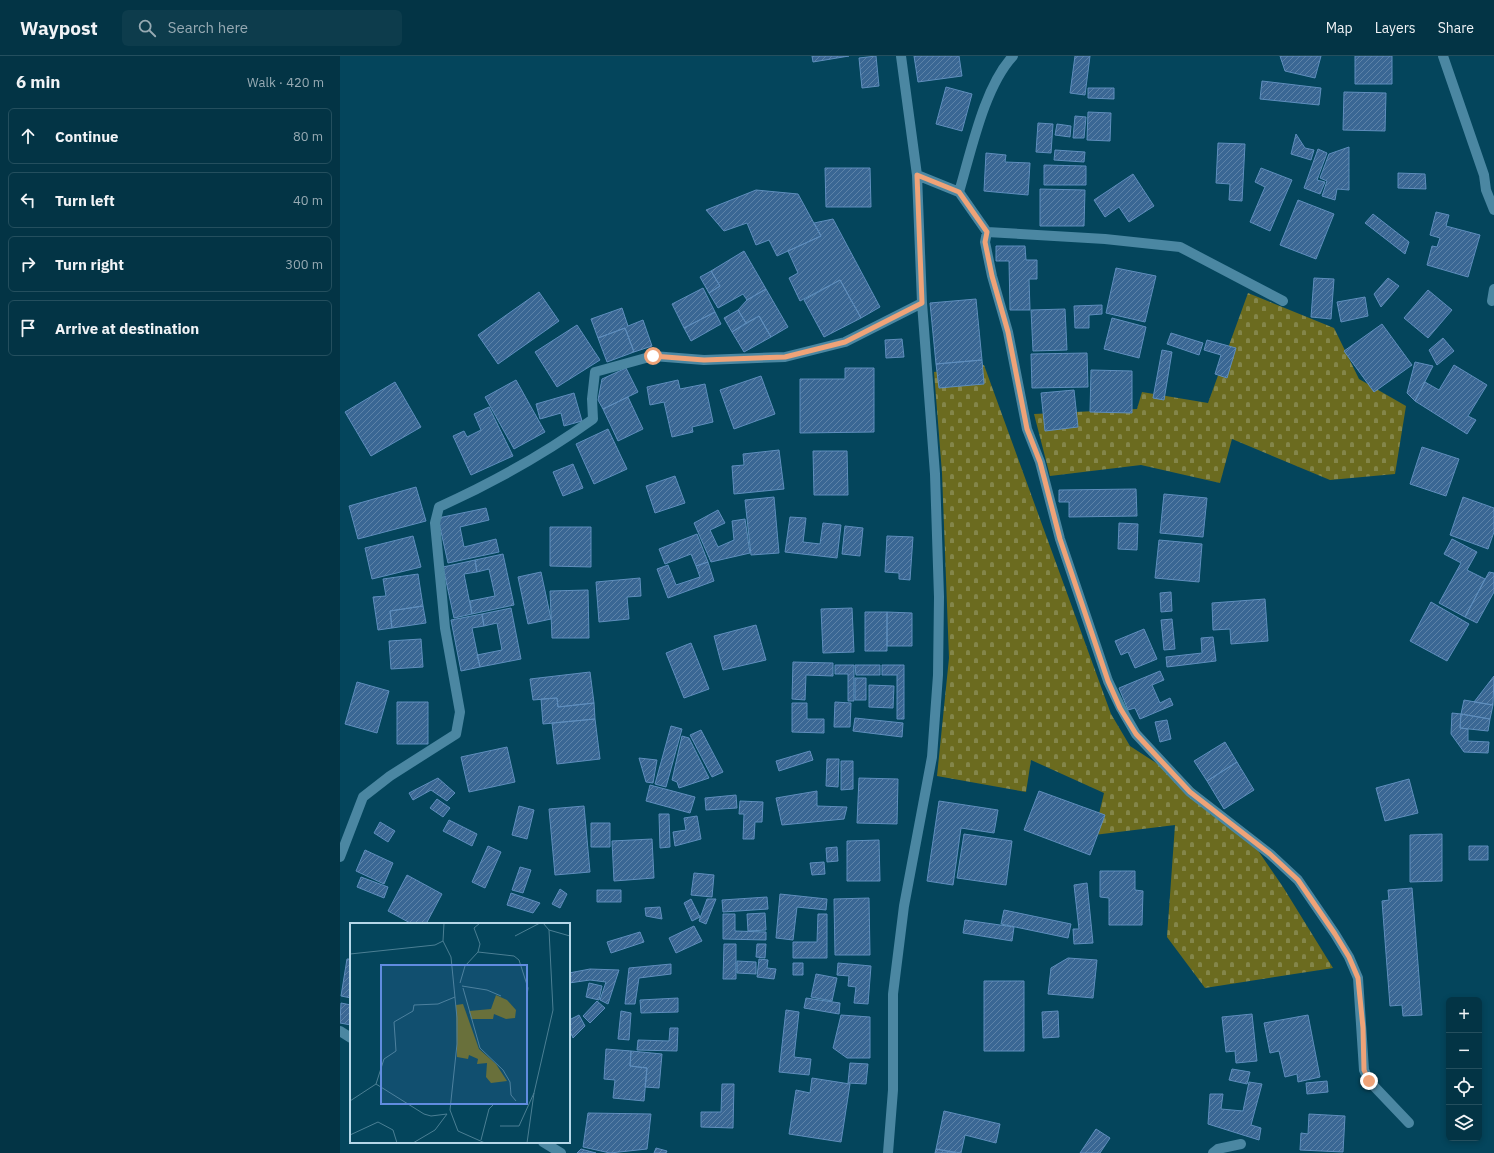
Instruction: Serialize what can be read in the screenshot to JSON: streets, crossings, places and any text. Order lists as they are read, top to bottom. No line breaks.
{"page":{"header":"Waypost","search":"Search here","nav":["Map","Layers","Share"],"heading":["6 min","Walk · 420 m"],"list":[["Continue","80 m"],["Turn left","40 m"],["Turn right","300 m"],"Arrive at destination"],"map_buttons":["+","−"]}}
